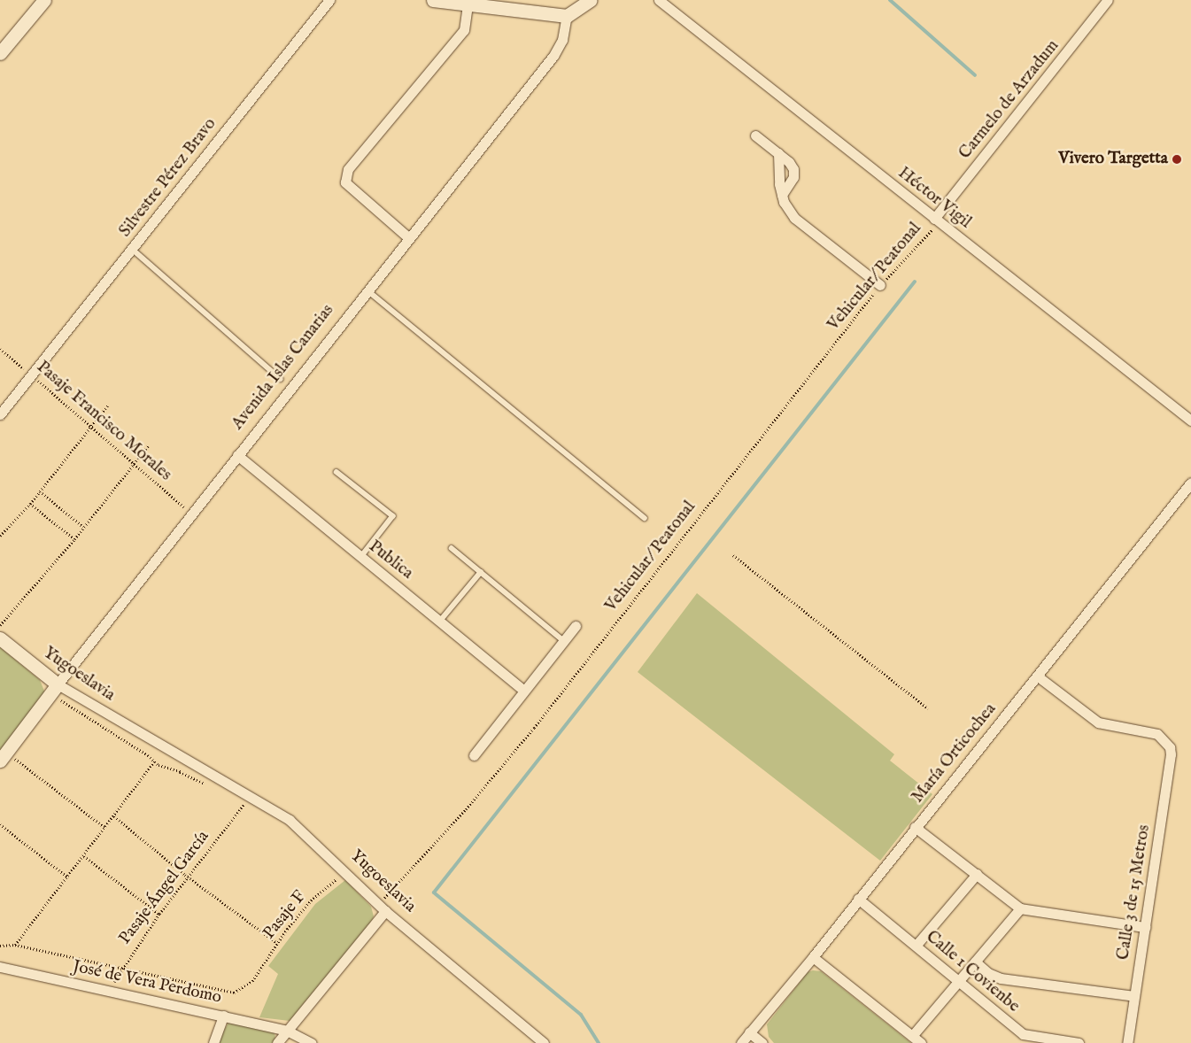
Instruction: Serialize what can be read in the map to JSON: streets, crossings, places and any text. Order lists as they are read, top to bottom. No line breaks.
{"streets":{"street":["Carmelo de Arzadum","Silvestre Pérez Bravo","Héctor Vigil","Avenida Islas Canarias","Publica","Yugoeslavia","María Orticochea","Calle 3 de 15 Metros","Calle 1 Covienbe","José de Vera Perdomo"],"path":["Vehicular/ Peatonal","Pasaje Francisco Morales","Pasaje Ángel García","Pasaje F"]},"crossings":[["Carmelo de Arzadum","Héctor Vigil"],["Carmelo de Arzadum","Vehicular/ Peatonal"],["Silvestre Pérez Bravo","Pasaje Francisco Morales"],["Héctor Vigil","Vehicular/ Peatonal"],["Vehicular/ Peatonal","Yugoeslavia"],["Avenida Islas Canarias","Pasaje Francisco Morales"],["Avenida Islas Canarias","Publica"],["Avenida Islas Canarias","Yugoeslavia"],["Yugoeslavia","Pasaje F"],["María Orticochea","Calle 3 de 15 Metros"],["María Orticochea","Calle 1 Covienbe"],["Pasaje Ángel García","José de Vera Perdomo"],["Pasaje F","José de Vera Perdomo"]],"places":["Vivero Targetta"]}
